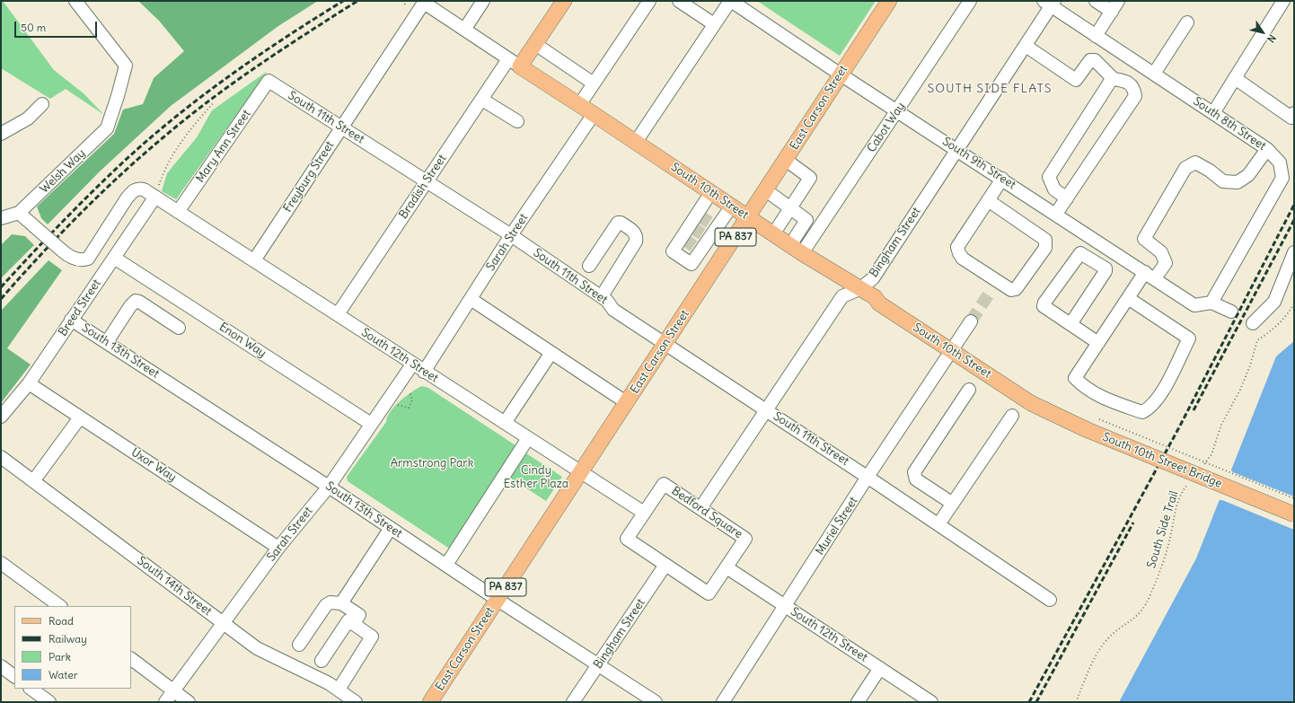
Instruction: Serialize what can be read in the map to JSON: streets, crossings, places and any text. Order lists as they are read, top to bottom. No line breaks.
{"streets":{"main road":["East Carson Street","South 10th Street","PA 837","South 10th Street Bridge"],"street":["South 11th Street","South 8th Street","Cabot Way","Mary Ann Street","South 9th Street","Welsh Way","Freyburg Street","Bradish Street","Sarah Street","Bingham Street","Breed Street","Enon Way","South 13th Street","South 12th Street","Uxor Way","Bedford Square","Muriel Street","South 14th Street"],"path":["South Side Trail"]},"crossings":[["East Carson Street","South 11th Street"],["East Carson Street","South 9th Street"],["East Carson Street","South 10th Street"],["East Carson Street","South 13th Street"],["East Carson Street","South 12th Street"],["South 11th Street","Mary Ann Street"],["South 11th Street","Freyburg Street"],["South 11th Street","Bradish Street"],["South 11th Street","Sarah Street"],["South 11th Street","Bingham Street"],["South 11th Street","Muriel Street"],["South 8th Street","South 9th Street"],["South 8th Street","Bingham Street"],["Cabot Way","South 9th Street"],["Cabot Way","South 10th Street"],["Mary Ann Street","South 12th Street"],["South 9th Street","Bingham Street"],["Welsh Way","South 12th Street"],["Freyburg Street","South 10th Street"],["Freyburg Street","South 12th Street"],["Bradish Street","South 10th Street"],["Bradish Street","South 12th Street"],["South 10th Street","Sarah Street"],["South 10th Street","Bingham Street"],["South 10th Street","South 10th Street Bridge"],["South 10th Street","Muriel Street"],["Sarah Street","Enon Way"],["Sarah Street","South 13th Street"],["Sarah Street","South 12th Street"],["Sarah Street","Uxor Way"],["Sarah Street","South 14th Street"],["Bingham Street","South 13th Street"],["Bingham Street","Bedford Square"],["Breed Street","Enon Way"],["Breed Street","South 13th Street"],["Breed Street","South 12th Street"],["Breed Street","Uxor Way"],["South 12th Street","Bedford Square"],["South 12th Street","Muriel Street"]],"districts":["SOUTH SIDE FLATS"],"parks":["Armstrong Park","Cindy Esther Plaza"],"legend":["Road","Railway","Park","Water"],"scale_bar":"50 m","north":"bottom right"}
